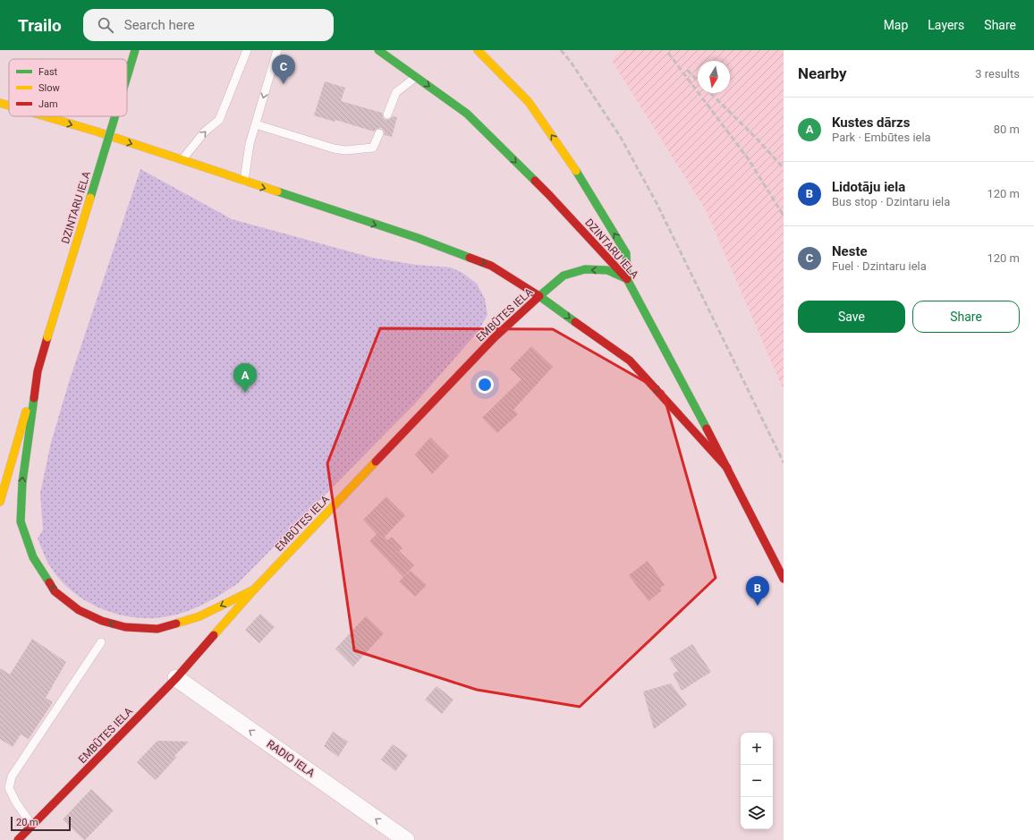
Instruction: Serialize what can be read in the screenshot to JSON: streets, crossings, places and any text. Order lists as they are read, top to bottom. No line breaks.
{"streets":{"main road":["DZINTARU IELA","EMBŪTES IELA"],"street":["RADIO IELA"]},"crossings":[["DZINTARU IELA","EMBŪTES IELA"],["EMBŪTES IELA","RADIO IELA"]],"one_way":["RADIO IELA"],"legend":["Fast","Slow","Jam"],"scale_bar":"20 m","north":"bottom","page":{"header":"Trailo","search":"Search here","nav":["Map","Layers","Share"],"heading":["Nearby","3 results"],"pins":["C","A","B"],"list":[{"mark":"A","name":"Kustes dārzs","note":"Park · Embūtes iela","value":"80 m"},{"mark":"B","name":"Lidotāju iela","note":"Bus stop · Dzintaru iela","value":"120 m"},{"mark":"C","name":"Neste","note":"Fuel · Dzintaru iela","value":"120 m"}],"buttons":["Save","Share"],"map_buttons":["+","−"],"scale":"20 m"}}
